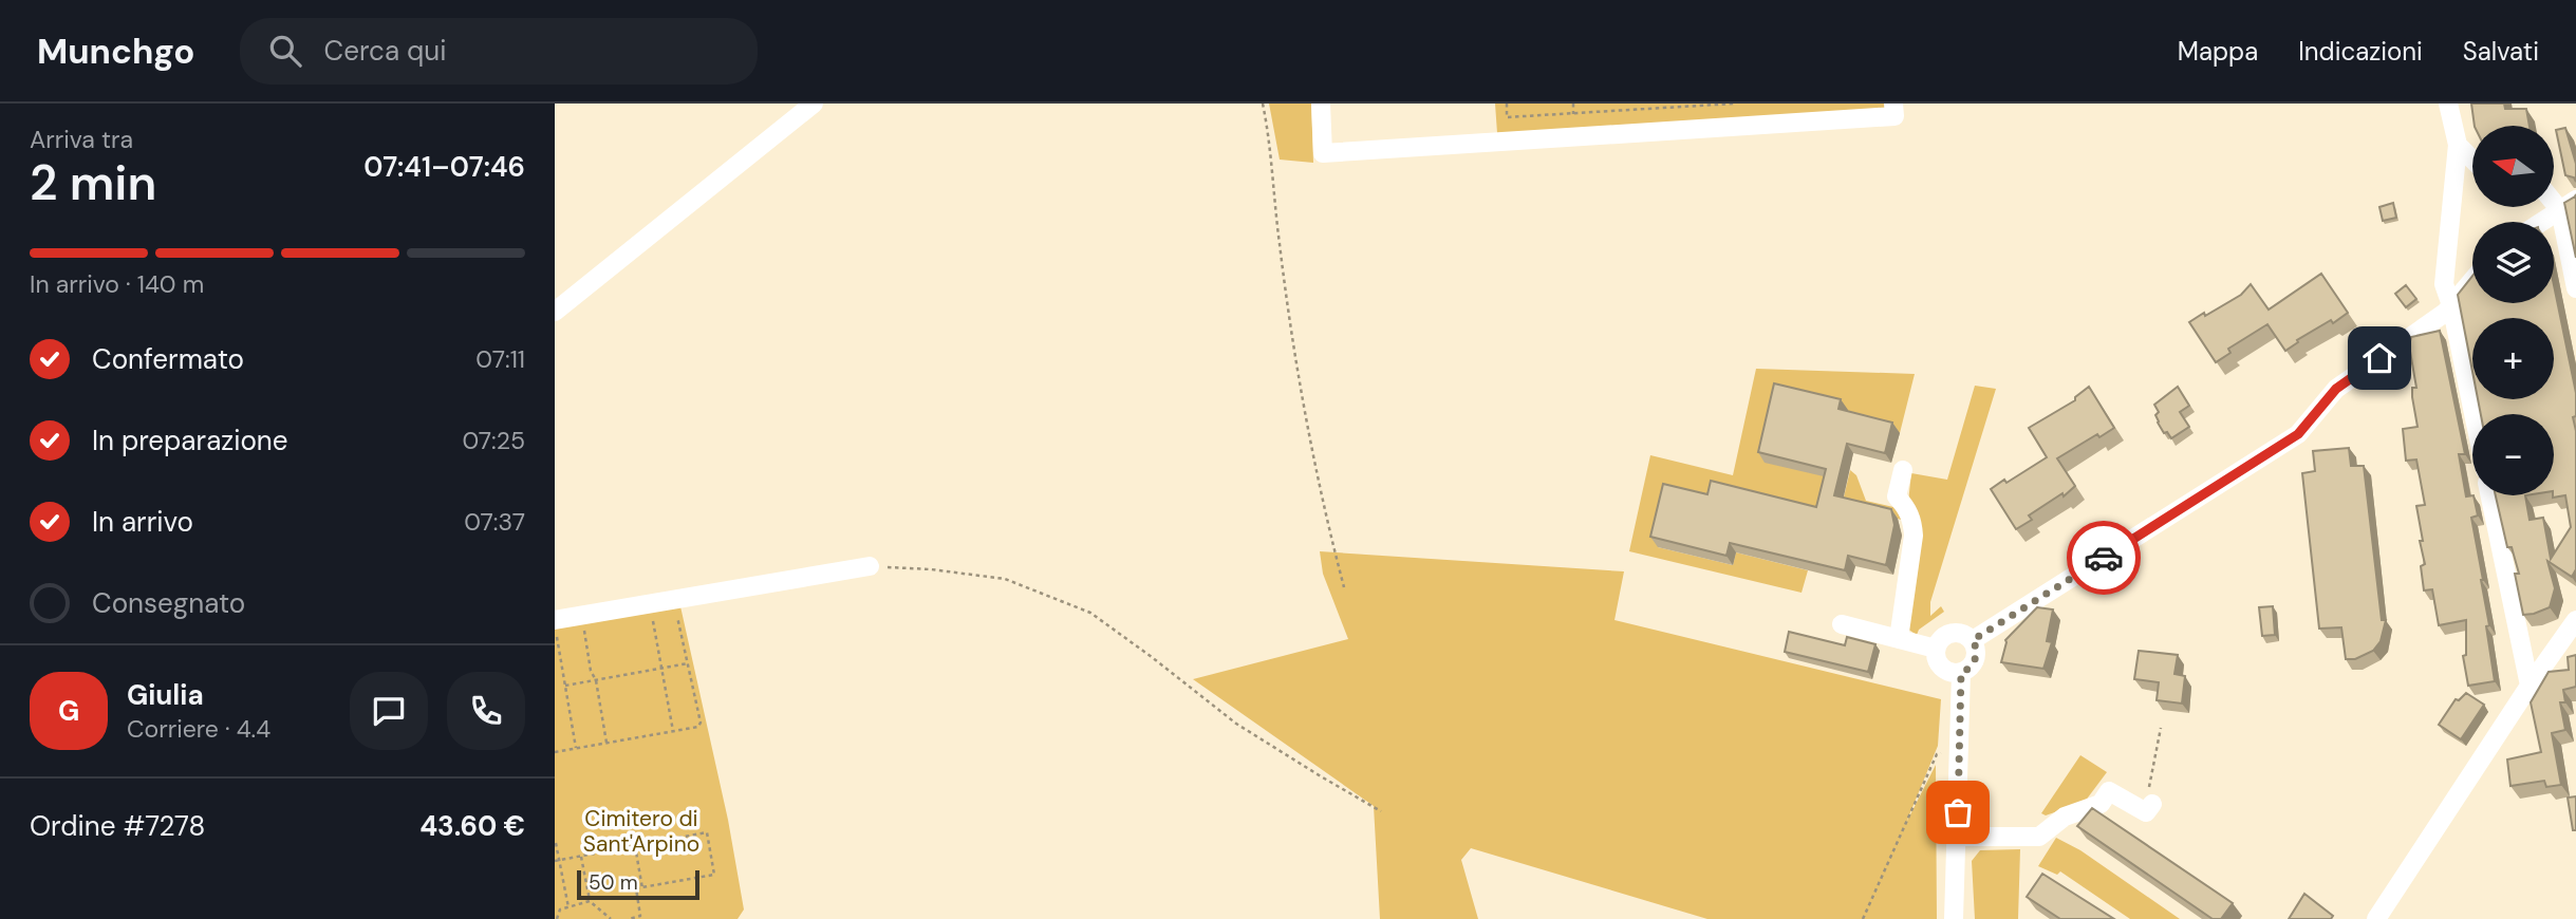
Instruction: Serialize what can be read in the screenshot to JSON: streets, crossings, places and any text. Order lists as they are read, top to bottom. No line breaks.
{"parks":["Cimitero di Sant'Arpino"],"scale_bar":"50 m","north":"left","page":{"header":"Munchgo","search":"Cerca qui","nav":["Mappa","Indicazioni","Salvati"],"heading":["2 min","Arriva tra","07:41–07:46"],"panel":["Giulia","Corriere · 4.4","Ordine #7278","43.60 €"],"map_buttons":["+","−"],"bar":"In arrivo · 140 m","list":[["Confermato","07:11"],["In preparazione","07:25"],["In arrivo","07:37"],"Consegnato"],"round":"G","scale":"50 m"}}
